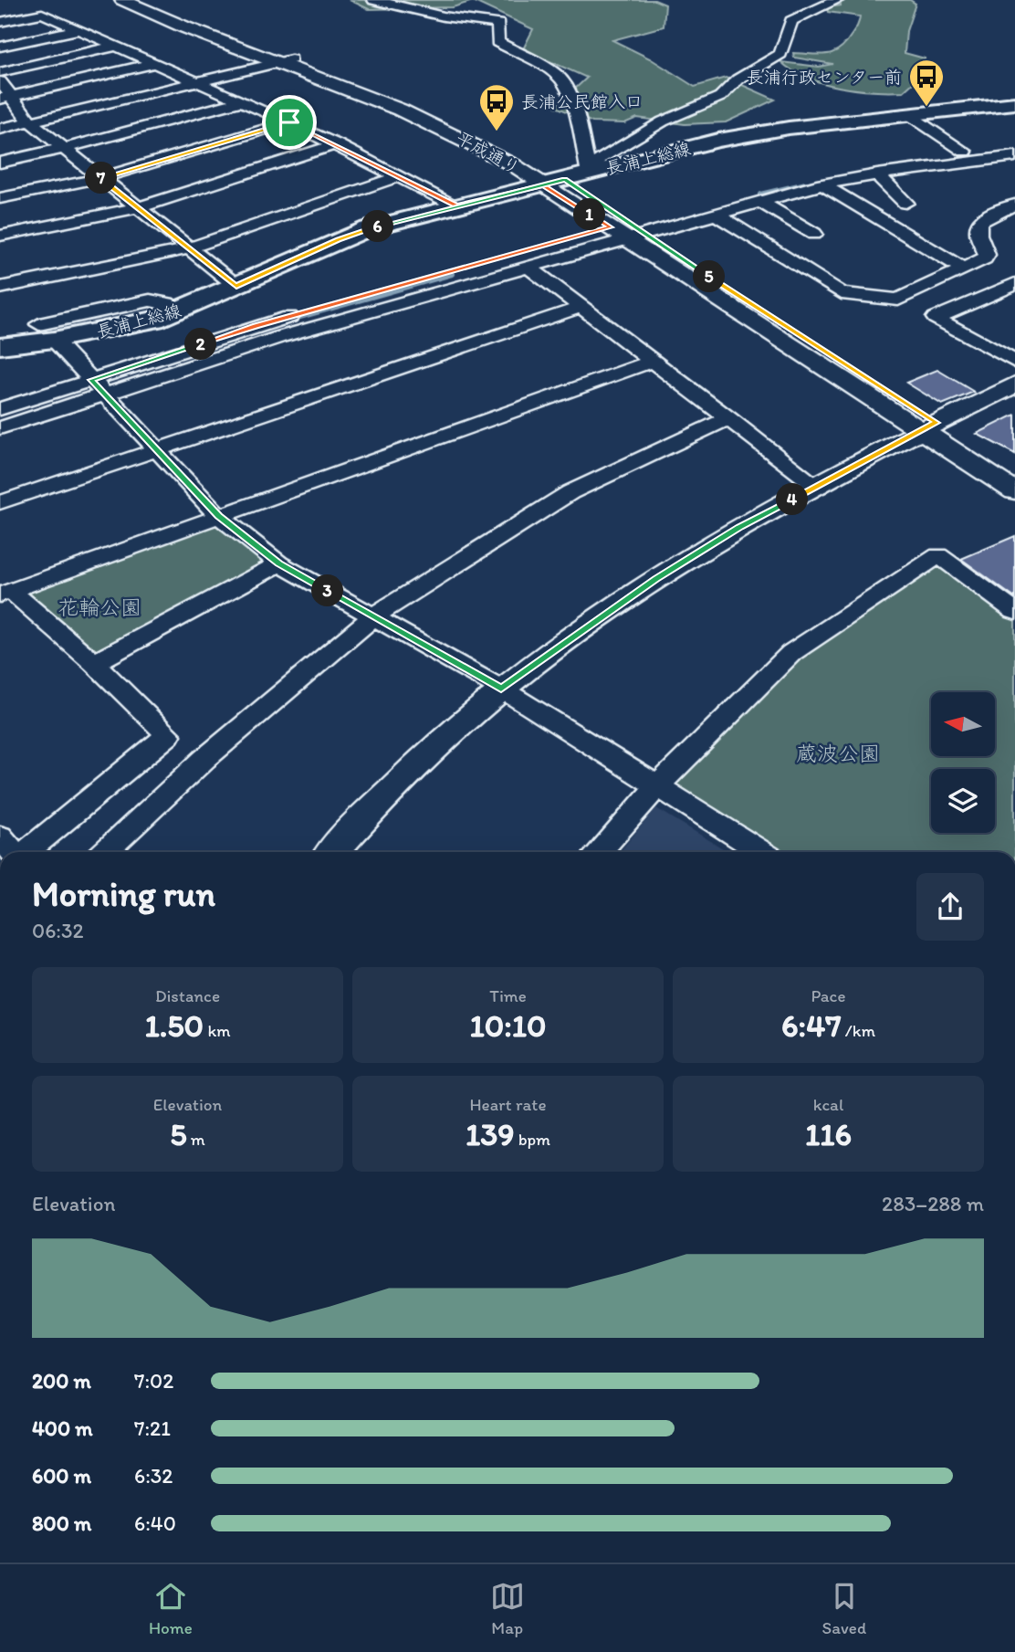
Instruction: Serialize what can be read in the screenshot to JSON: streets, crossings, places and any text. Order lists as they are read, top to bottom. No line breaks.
{"streets":{"main road":["長浦上総線"],"street":["平成通り"]},"crossings":[["平成通り","長浦上総線"]],"parks":["花輪公園","蔵波公園"],"places":{"bus stop":["長浦行政センター前","長浦公民館入口"]},"north":"left","page":{"pins":["7","1","6","5","2","4","3"],"heading":["Morning run","06:32"],"stats":[["Distance","1.50 km"],["Time","10:10"],["Pace","6:47 /km"],["Elevation","5 m"],["Heart rate","139 bpm"],["kcal","116"]],"chart":["Elevation","283–288 m"],"list":[{"name":"200 m","note":"7:02"},{"name":"400 m","note":"7:21"},{"name":"600 m","note":"6:32"},{"name":"800 m","note":"6:40"}],"tabs":["Home","Map","Saved"]}}
